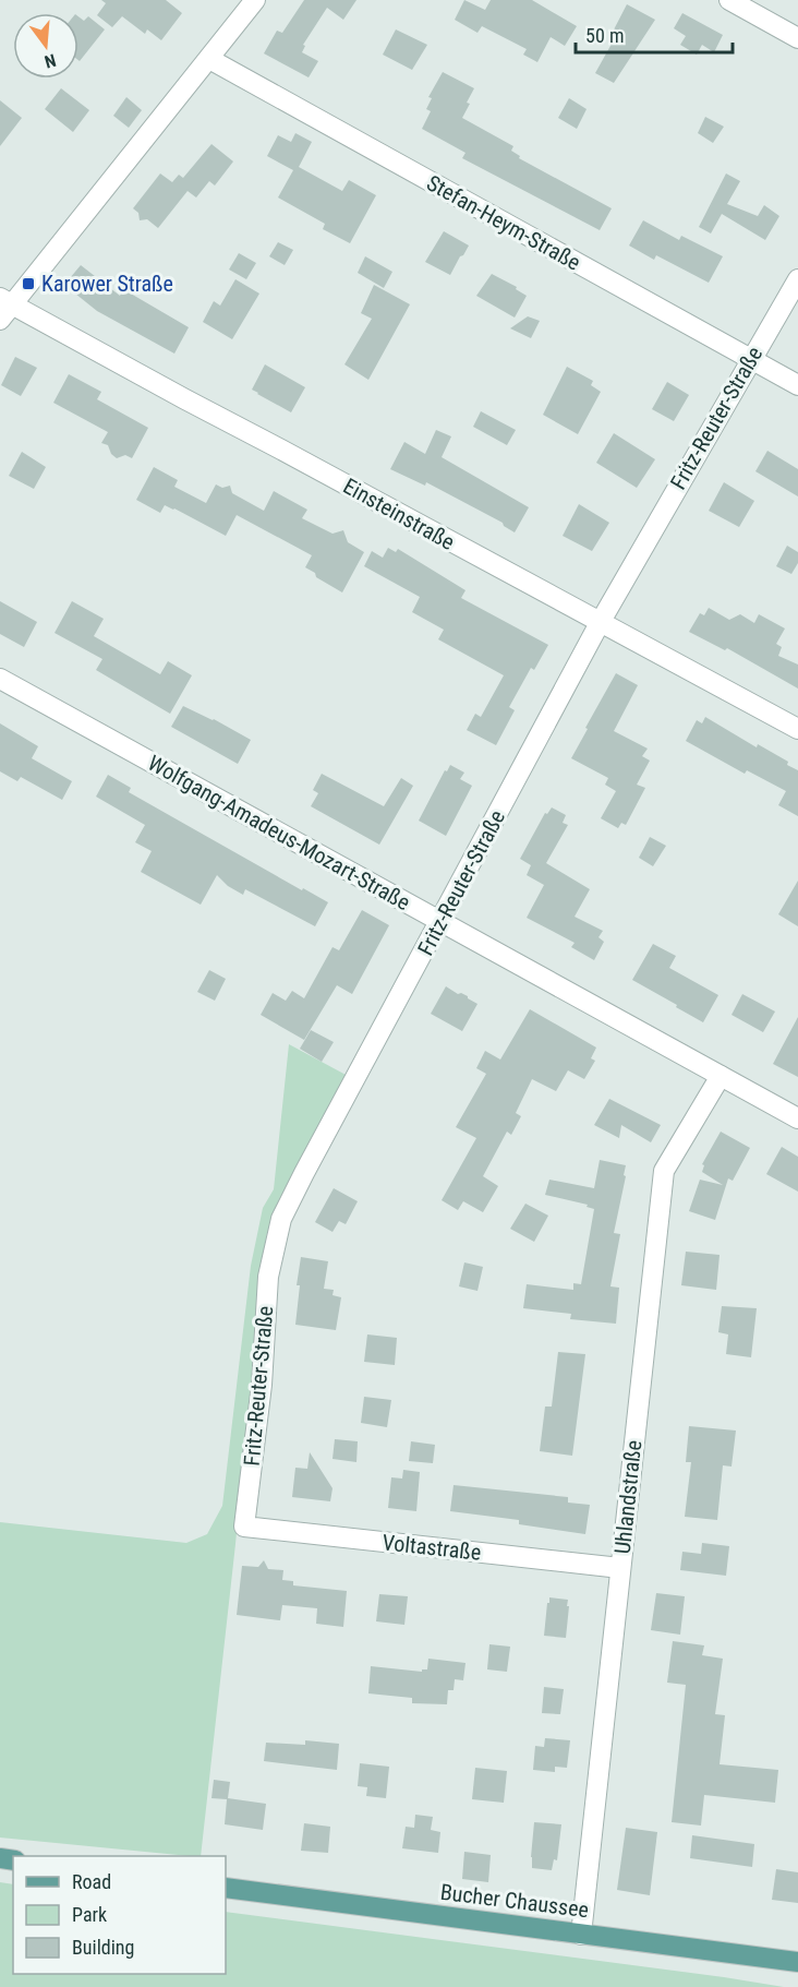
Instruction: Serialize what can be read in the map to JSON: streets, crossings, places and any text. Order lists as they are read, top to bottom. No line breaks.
{"streets":{"main road":["Bucher Chaussee"],"street":["Stefan-Heym-Straße","Fritz-Reuter-Straße","Einsteinstraße","Wolfgang-Amadeus-Mozart-Straße","Uhlandstraße","Voltastraße"]},"crossings":[["Stefan-Heym-Straße","Fritz-Reuter-Straße"],["Fritz-Reuter-Straße","Einsteinstraße"],["Fritz-Reuter-Straße","Wolfgang-Amadeus-Mozart-Straße"],["Fritz-Reuter-Straße","Voltastraße"],["Wolfgang-Amadeus-Mozart-Straße","Uhlandstraße"],["Uhlandstraße","Voltastraße"],["Uhlandstraße","Bucher Chaussee"]],"places":{"transit":["Karower Straße"]},"legend":["Road","Park","Building"],"scale_bar":"50 m","north":"bottom"}
